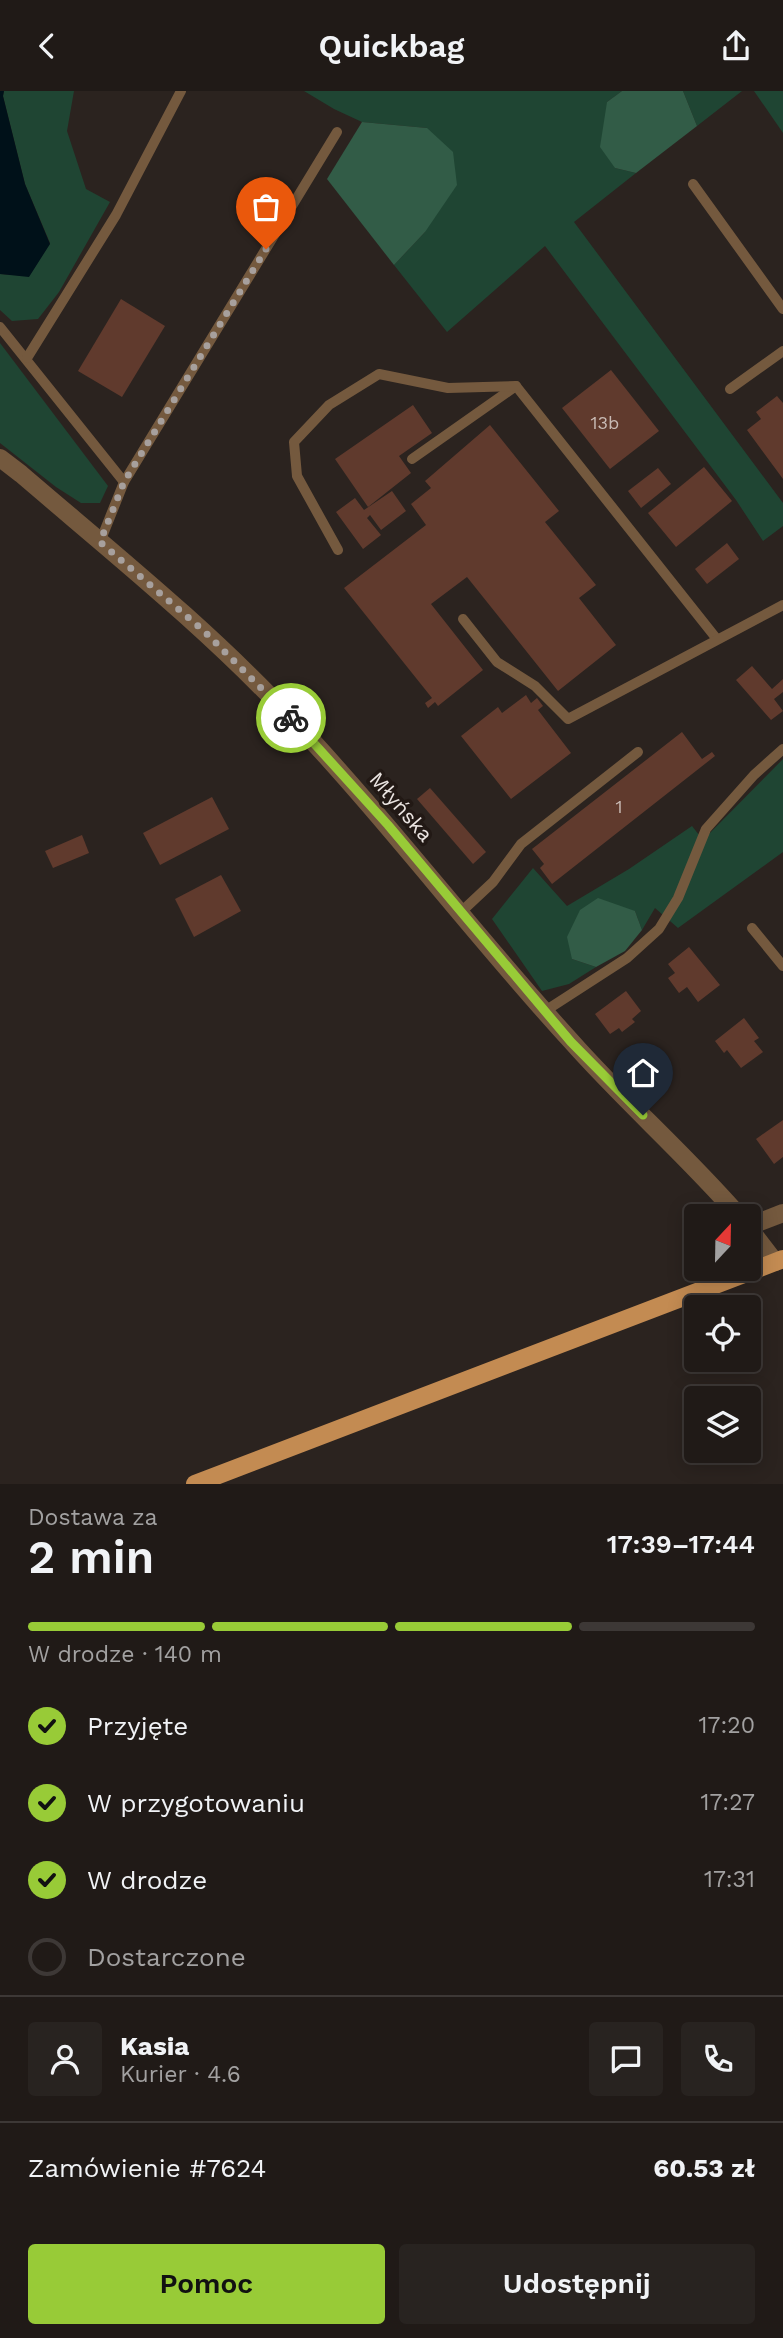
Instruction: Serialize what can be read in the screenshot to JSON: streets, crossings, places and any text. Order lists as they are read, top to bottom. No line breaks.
{"streets":{"street":["Młyńska"]},"house_numbers":["13b","1"],"north":"top","page":{"header":"Quickbag","heading":["2 min","Dostawa za","17:39–17:44"],"panel":["Kasia","Kurier · 4.6","Zamówienie #7624","60.53 zł"],"bar":"W drodze · 140 m","list":[["Przyjęte","17:20"],["W przygotowaniu","17:27"],["W drodze","17:31"],"Dostarczone"],"buttons":["Pomoc","Udostępnij"]}}
